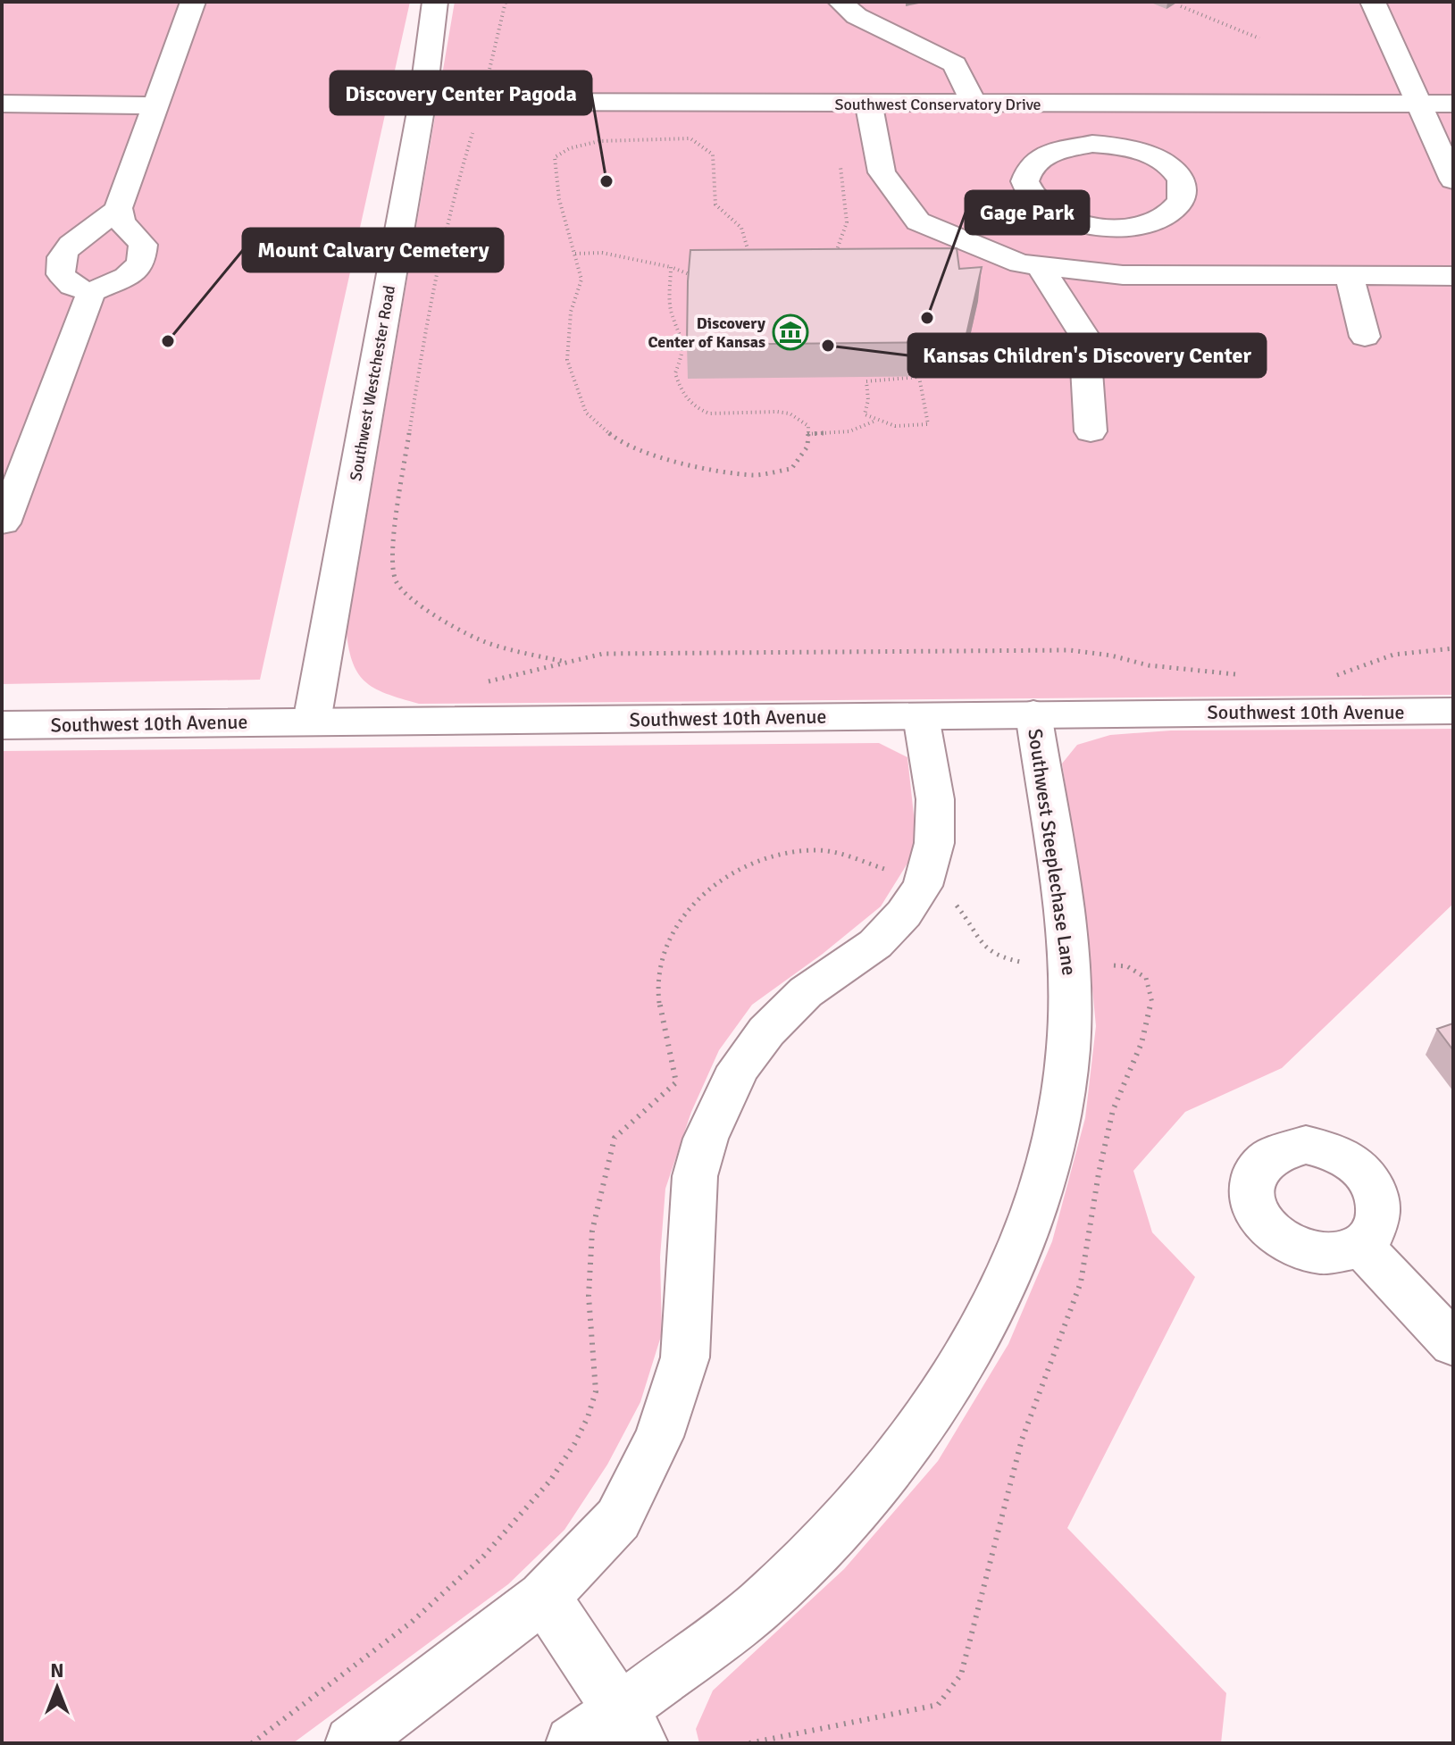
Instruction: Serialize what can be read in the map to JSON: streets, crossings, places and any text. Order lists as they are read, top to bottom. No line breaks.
{"streets":{"street":["Southwest Conservatory Drive","Southwest Westchester Road","Southwest 10th Avenue","Southwest Steeplechase Lane"]},"crossings":[["Southwest Conservatory Drive","Southwest Westchester Road"],["Southwest Westchester Road","Southwest 10th Avenue"],["Southwest 10th Avenue","Southwest Steeplechase Lane"]],"places":{"other":["Discovery Center Pagoda","Gage Park","Mount Calvary Cemetery","Kansas Children's Discovery Center"],"museum":["Discovery Center of Kansas"]},"north":"top"}
